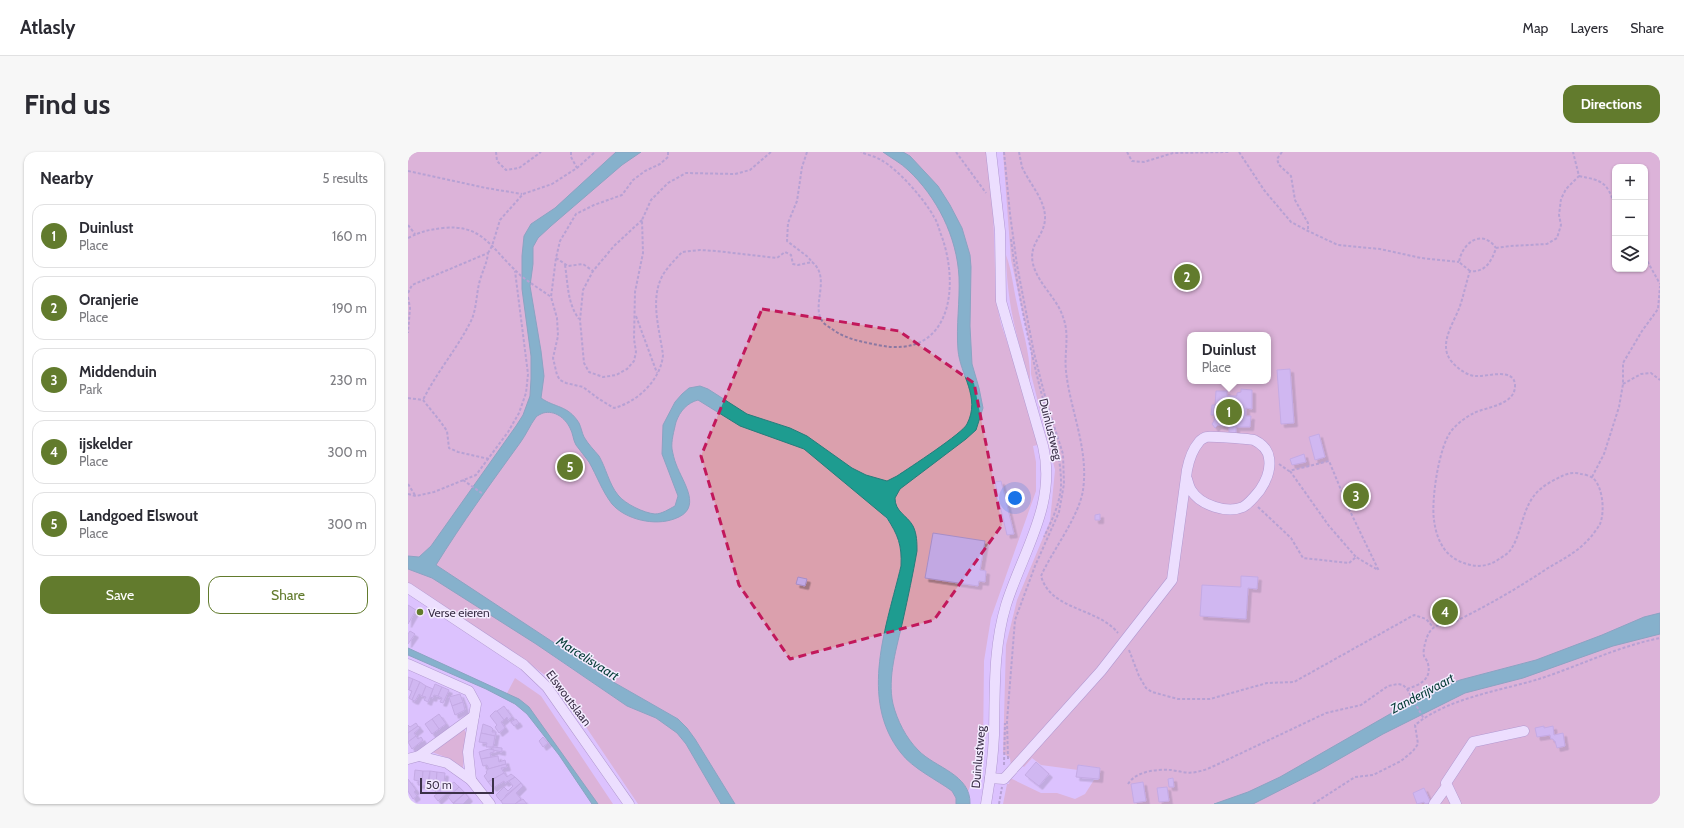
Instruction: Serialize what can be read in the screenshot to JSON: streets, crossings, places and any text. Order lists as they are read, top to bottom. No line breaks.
{"streets":{"street":["Duinlustweg","Elswoutslaan"]},"water":["Marcelisvaart","Zanderijvaart"],"places":["Verse eieren"],"scale_bar":"50 m","page":{"header":"Atlasly","nav":["Map","Layers","Share"],"buttons":["Directions",["Save","Share"]],"title":"Find us","heading":["Nearby","5 results"],"map_buttons":["+","−"],"list":[{"mark":"1","name":"Duinlust","note":"Place","value":"160 m"},{"mark":"2","name":"Oranjerie","note":"Place","value":"190 m"},{"mark":"3","name":"Middenduin","note":"Park","value":"230 m"},{"mark":"4","name":"ijskelder","note":"Place","value":"300 m"},{"mark":"5","name":"Landgoed Elswout","note":"Place","value":"300 m"}],"pins":["2","1","5","3","4"],"popup":["Duinlust","Place"],"scale":"50 m"}}
